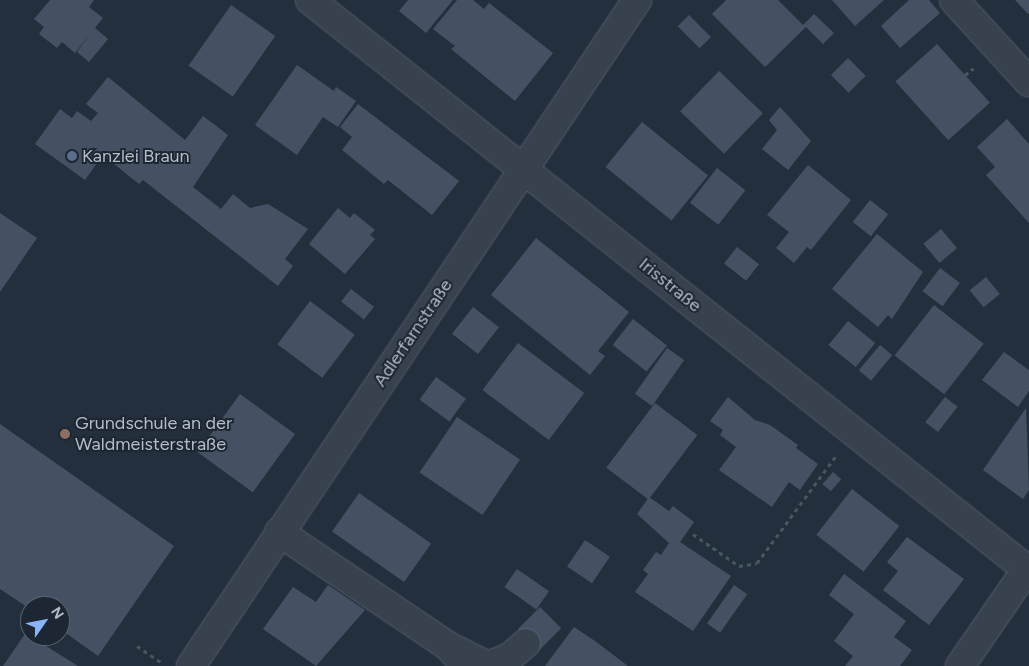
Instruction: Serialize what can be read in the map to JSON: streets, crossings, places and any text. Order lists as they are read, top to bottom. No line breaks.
{"streets":{"street":["Irisstraße","Adlerfarnstraße"]},"crossings":[["Irisstraße","Adlerfarnstraße"]],"places":["Kanzlei Braun","Grundschule an der Waldmeisterstraße"],"north":"top right"}
